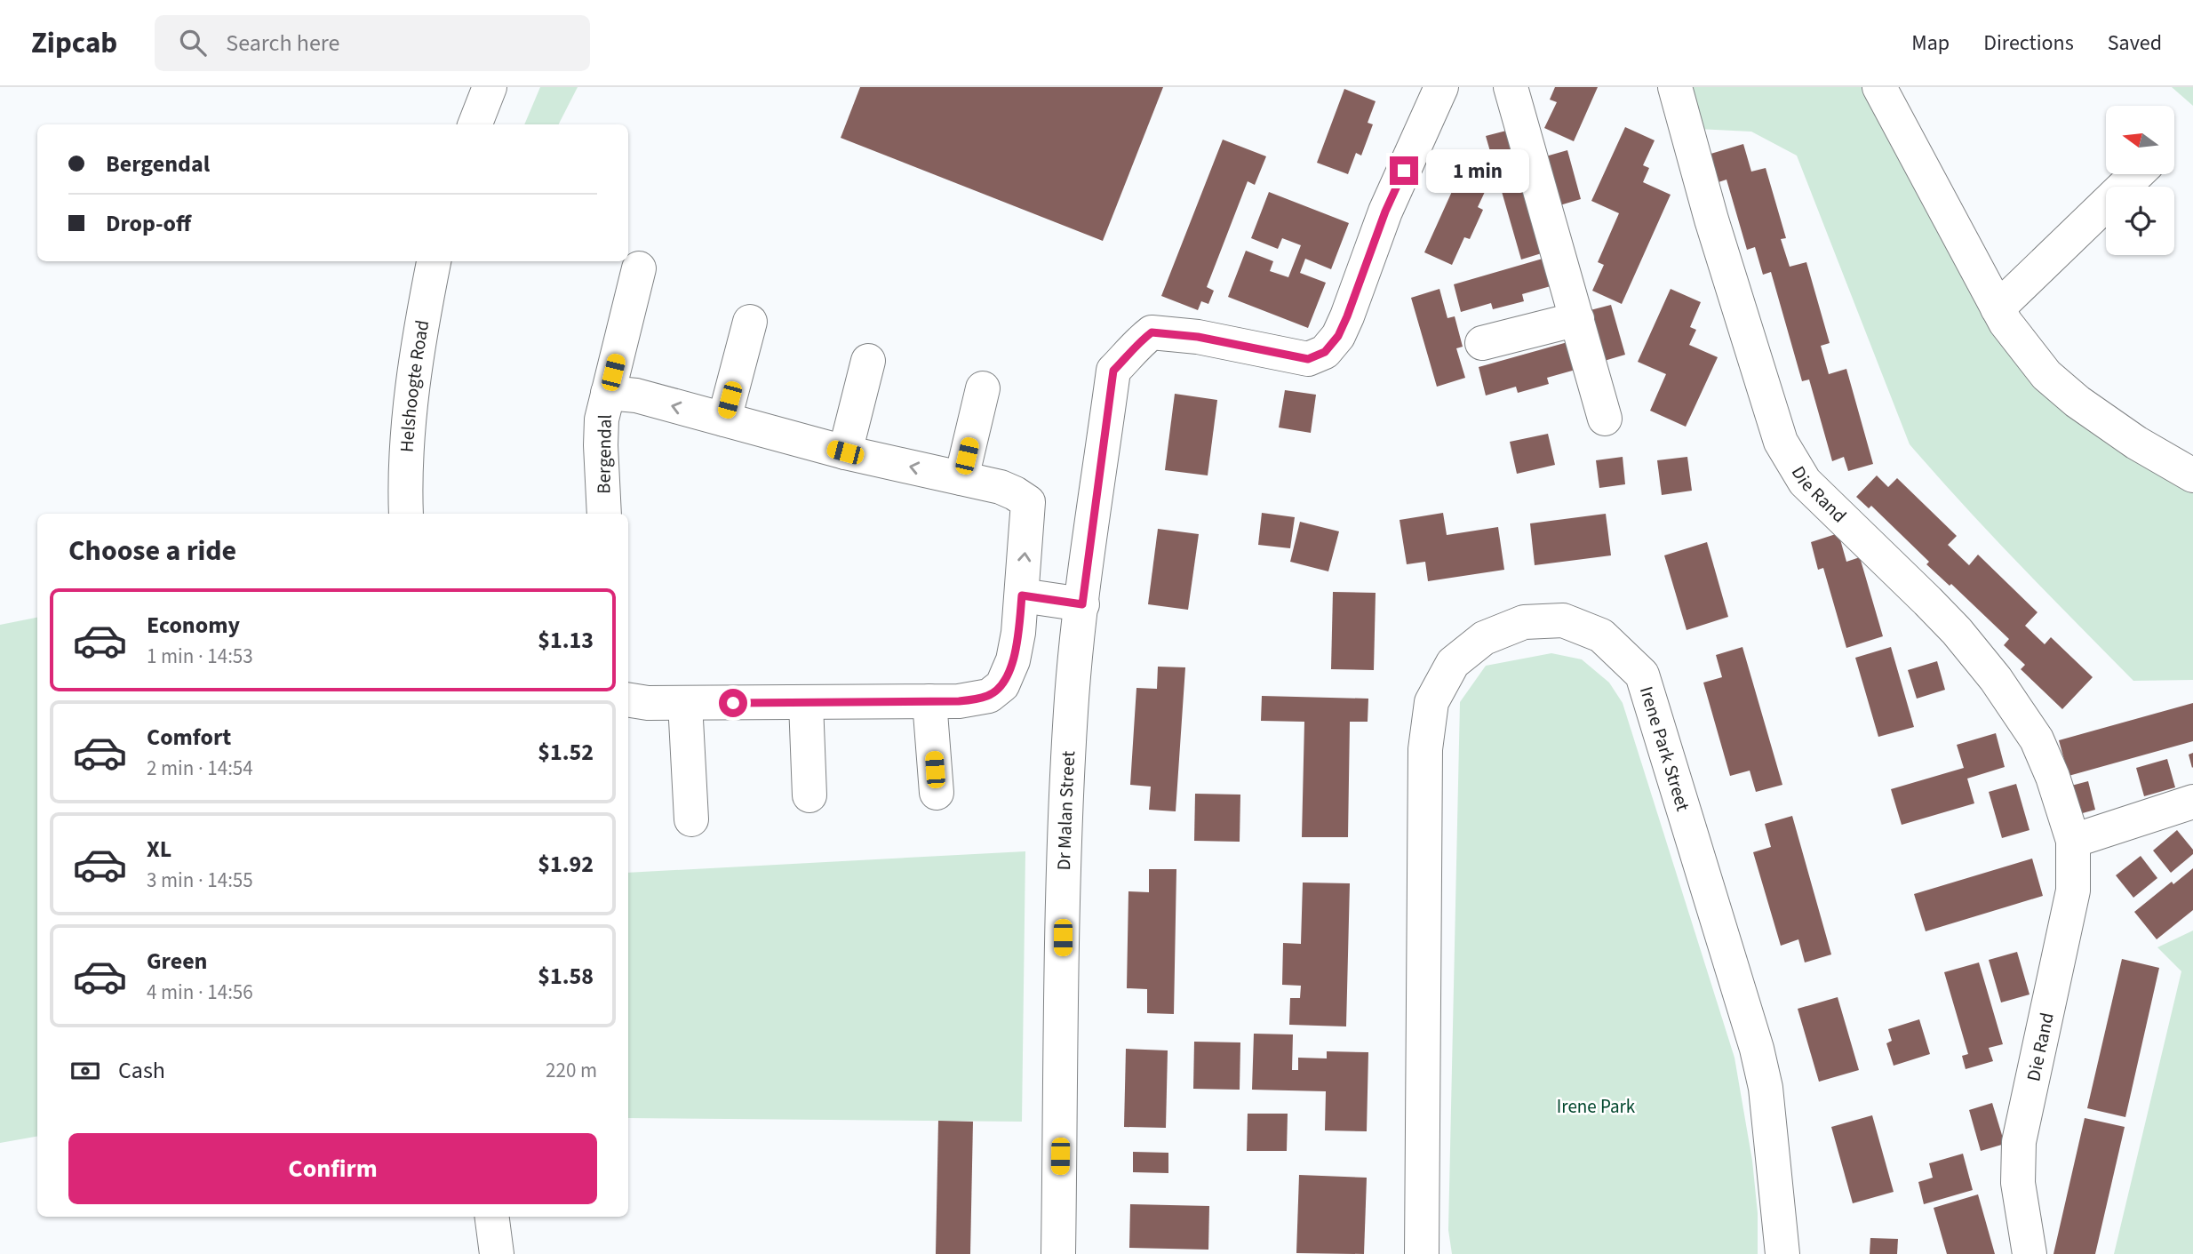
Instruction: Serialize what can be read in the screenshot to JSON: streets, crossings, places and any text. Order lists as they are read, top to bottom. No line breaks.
{"streets":{"street":["Helshoogte Road","Bergendal","Die Rand","Irene Park Street","Dr Malan Street"]},"parks":["Irene Park"],"north":"left","page":{"header":"Zipcab","search":"Search here","nav":["Map","Directions","Saved"],"banner":["Bergendal","Drop-off"],"bubble":"1 min","heading":"Choose a ride","list":[{"name":"Economy","note":"1 min · 14:53","value":"$1.13"},{"name":"Comfort","note":"2 min · 14:54","value":"$1.52"},{"name":"XL","note":"3 min · 14:55","value":"$1.92"},{"name":"Green","note":"4 min · 14:56","value":"$1.58"}],"pay":["Cash","220 m"],"buttons":"Confirm"}}
